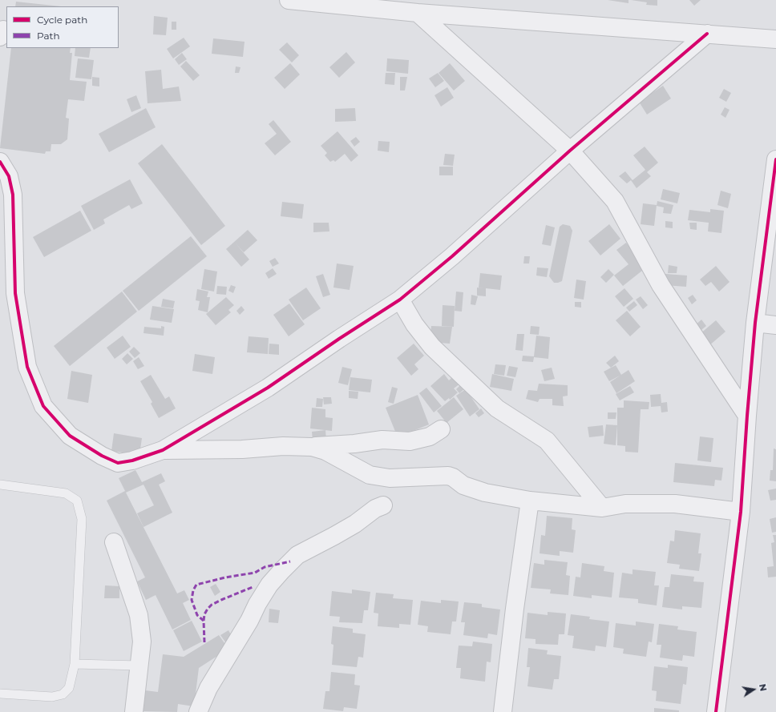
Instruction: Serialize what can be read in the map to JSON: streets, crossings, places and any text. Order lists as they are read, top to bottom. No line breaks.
{"legend":["Cycle path","Path"],"north":"right"}
